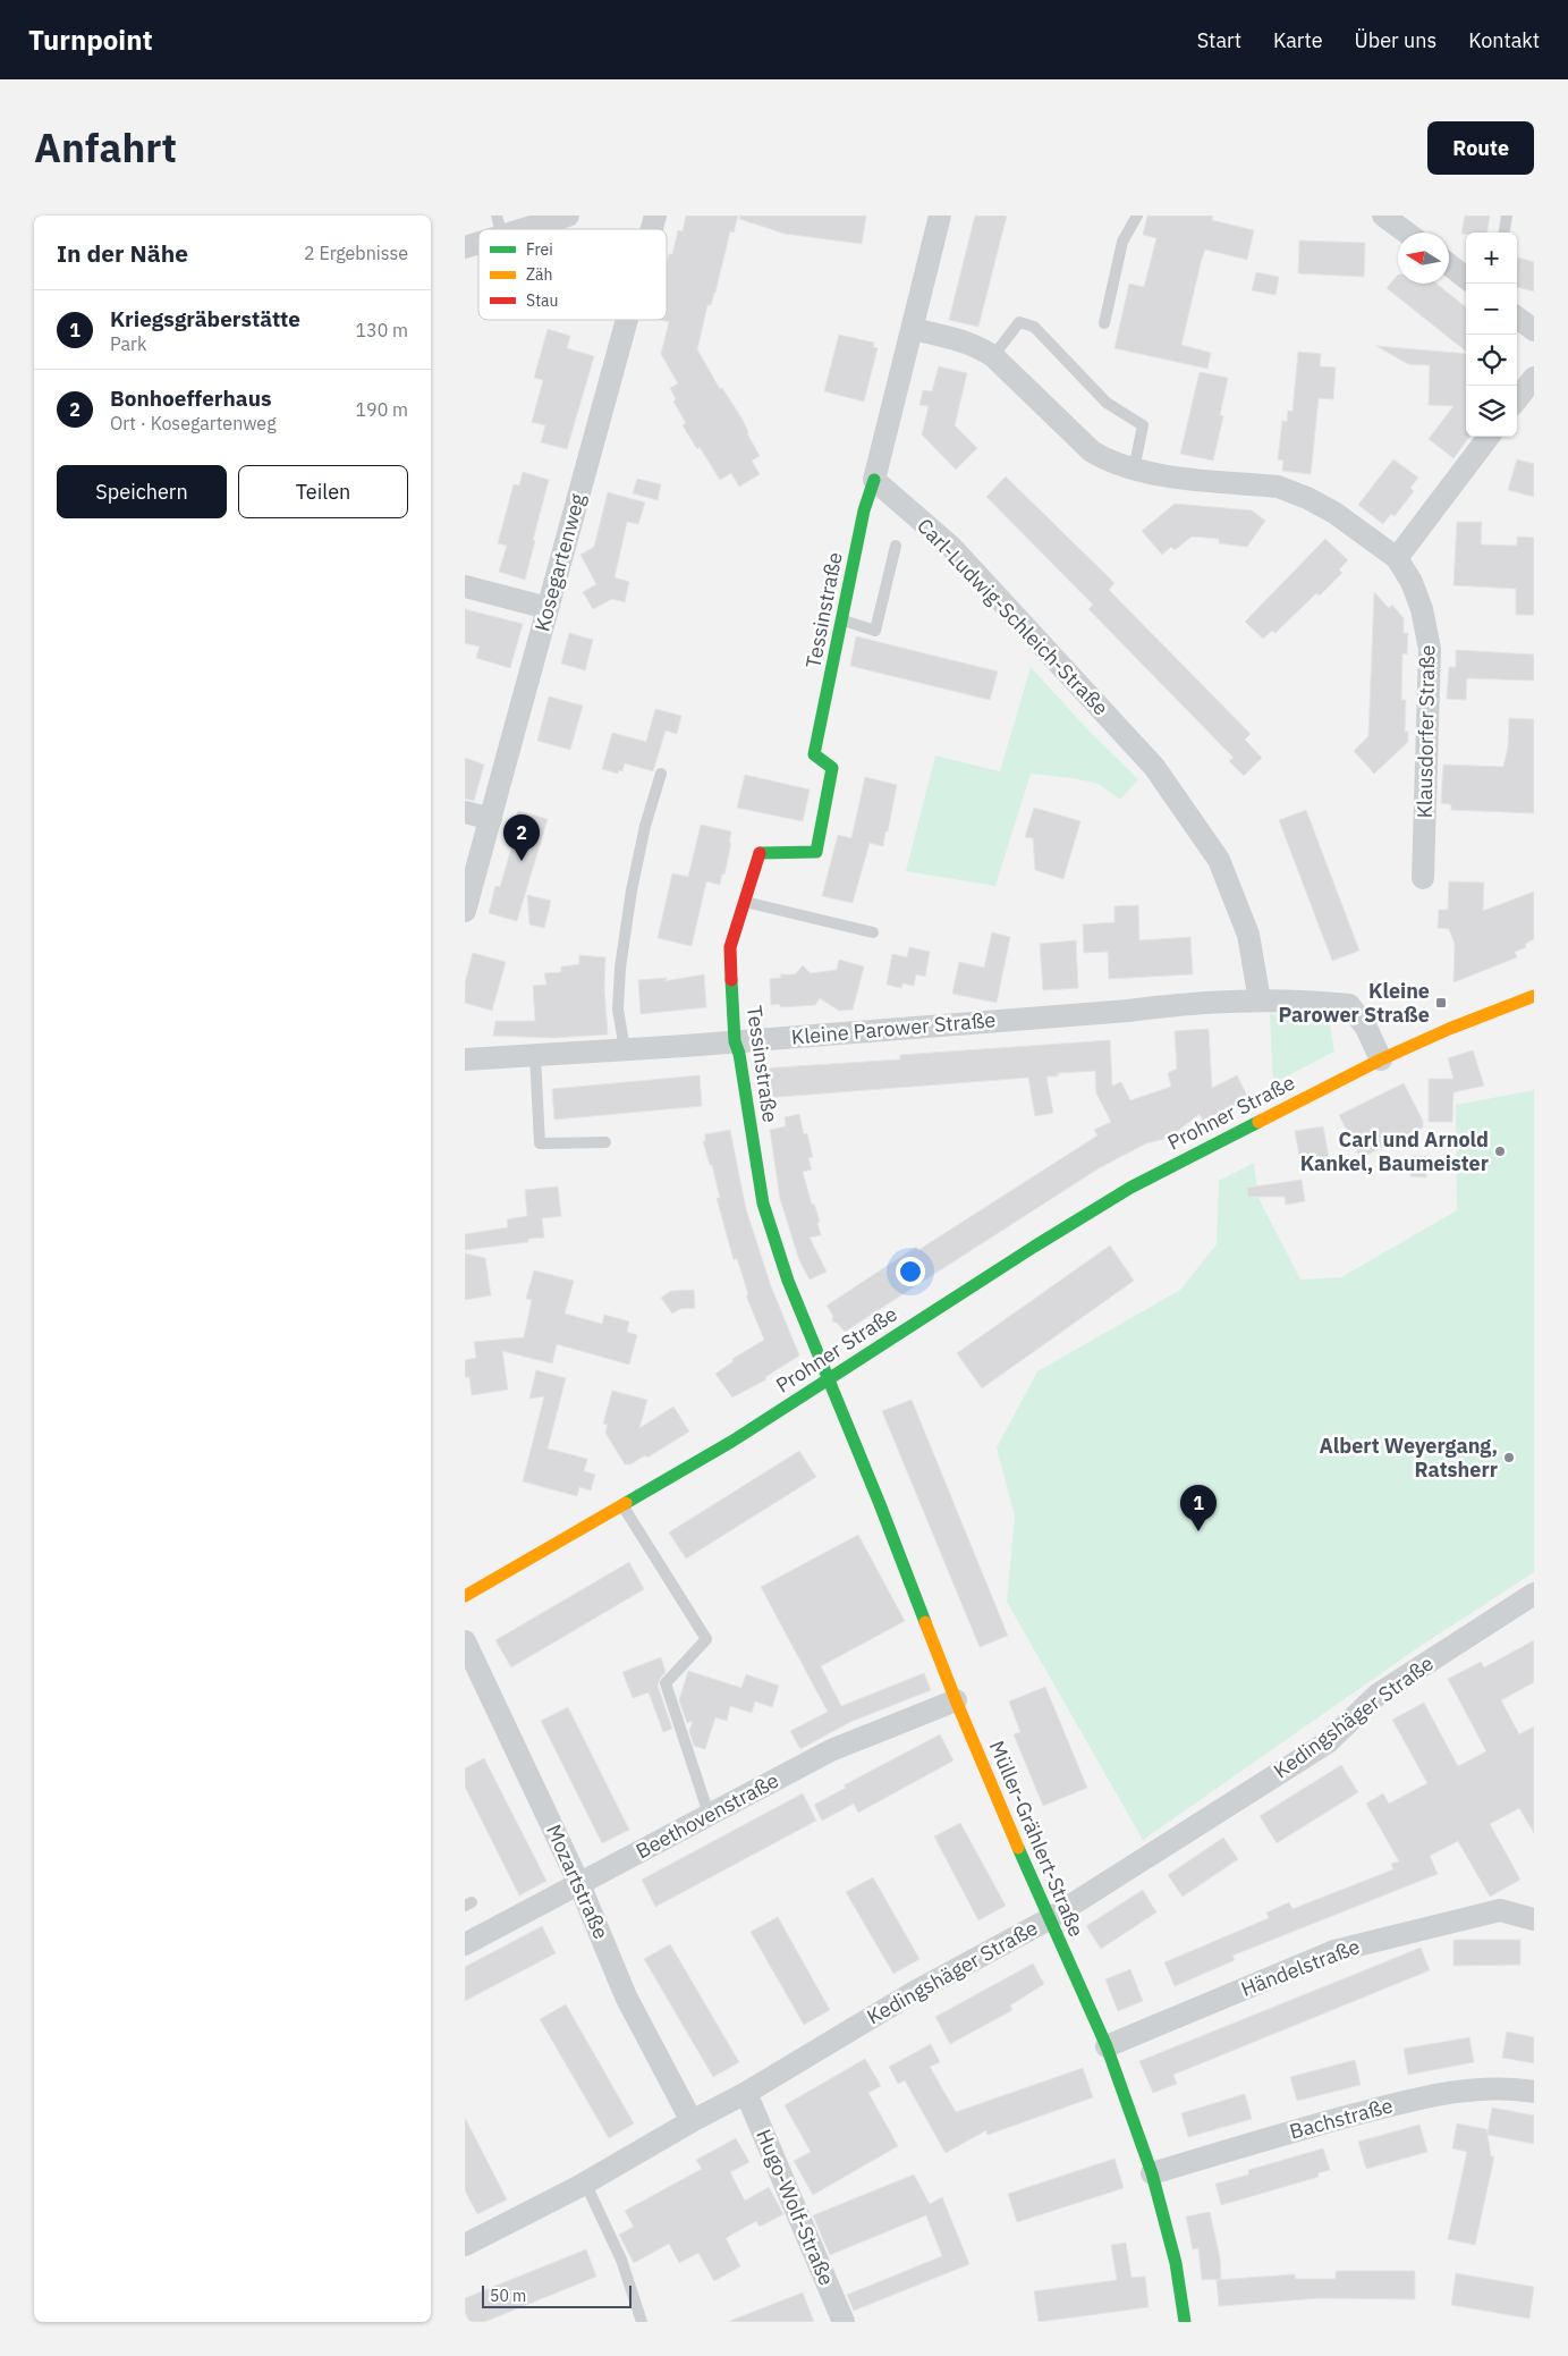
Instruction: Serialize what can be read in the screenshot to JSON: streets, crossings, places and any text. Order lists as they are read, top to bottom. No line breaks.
{"streets":{"street":["Kosegartenweg","Tessinstraße","Carl-Ludwig-Schleich-Straße","Klausdorfer Straße","Kleine Parower Straße","Prohner Straße","Kedingshäger Straße","Beethovenstraße","Müller-Grählert-Straße","Mozartstraße","Händelstraße","Bachstraße","Hugo-Wolf-Straße"]},"crossings":[["Tessinstraße","Carl-Ludwig-Schleich-Straße"],["Tessinstraße","Kleine Parower Straße"],["Tessinstraße","Prohner Straße"],["Tessinstraße","Müller-Grählert-Straße"],["Carl-Ludwig-Schleich-Straße","Kleine Parower Straße"],["Kleine Parower Straße","Prohner Straße"],["Prohner Straße","Müller-Grählert-Straße"],["Kedingshäger Straße","Müller-Grählert-Straße"],["Kedingshäger Straße","Mozartstraße"],["Kedingshäger Straße","Hugo-Wolf-Straße"],["Beethovenstraße","Müller-Grählert-Straße"],["Beethovenstraße","Mozartstraße"],["Müller-Grählert-Straße","Händelstraße"],["Müller-Grählert-Straße","Bachstraße"]],"places":{"transit":["Kleine Parower Straße"],"other":["Carl und Arnold Kankel, Baumeister","Albert Weyergang, Ratsherr"]},"legend":["Frei","Zäh","Stau"],"scale_bar":"50 m","north":"left","page":{"header":"Turnpoint","nav":["Start","Karte","Über uns","Kontakt"],"title":"Anfahrt","buttons":["Route",["Speichern","Teilen"]],"heading":["In der Nähe","2 Ergebnisse"],"map_buttons":["+","−"],"list":[{"mark":"1","name":"Kriegsgräberstätte","note":"Park","value":"130 m"},{"mark":"2","name":"Bonhoefferhaus","note":"Ort · Kosegartenweg","value":"190 m"}],"pins":["2","1"],"scale":"50 m"}}
